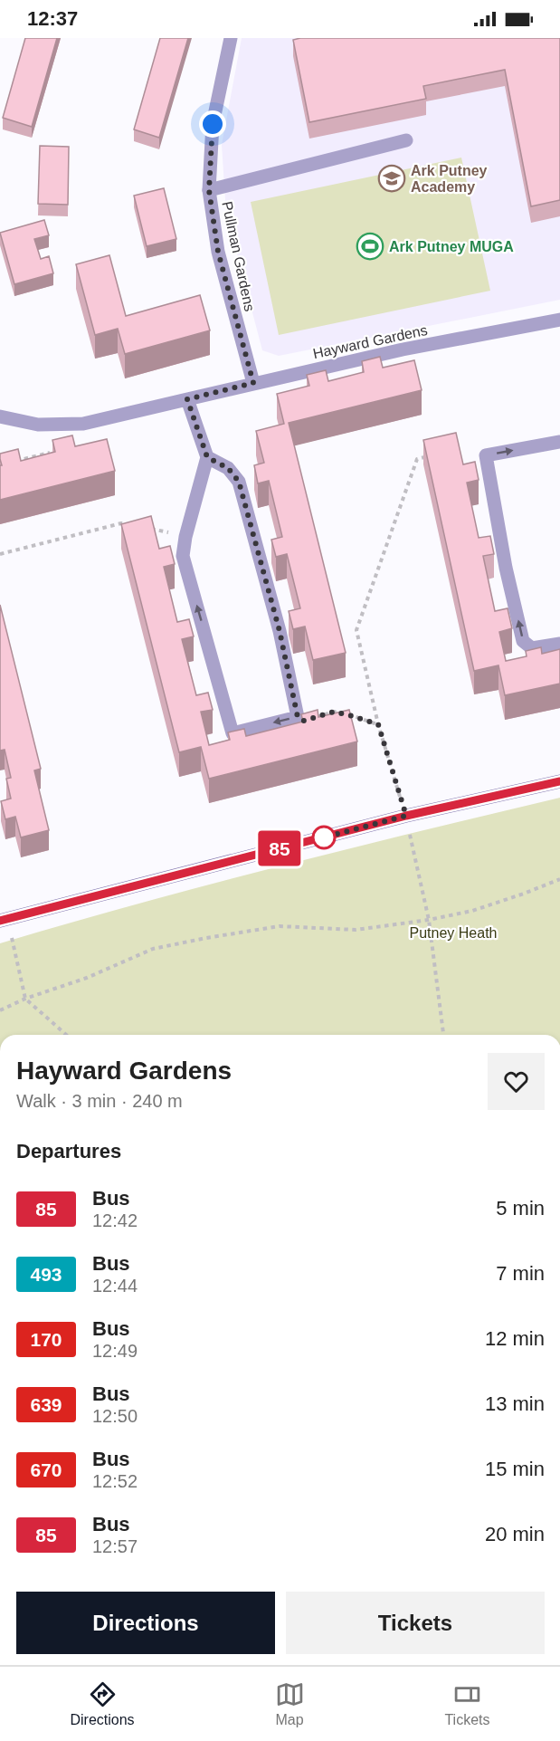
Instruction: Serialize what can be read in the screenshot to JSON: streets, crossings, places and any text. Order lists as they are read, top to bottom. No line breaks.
{"streets":{"street":["Pullman Gardens","Hayward Gardens"]},"crossings":[["Pullman Gardens","Hayward Gardens"]],"parks":["Putney Heath"],"places":{"school or university":["Ark Putney Academy"],"sports":["Ark Putney MUGA"]},"lines":["bus line 85"],"page":{"status":"12:37","on_map":"85","heading":[["Hayward Gardens","Walk · 3 min · 240 m"],"Departures"],"list":[{"mark":"85","name":"Bus","note":"12:42","value":"5 min"},{"mark":"493","name":"Bus","note":"12:44","value":"7 min"},{"mark":"170","name":"Bus","note":"12:49","value":"12 min"},{"mark":"639","name":"Bus","note":"12:50","value":"13 min"},{"mark":"670","name":"Bus","note":"12:52","value":"15 min"},{"mark":"85","name":"Bus","note":"12:57","value":"20 min"}],"buttons":["Directions","Tickets"],"tabs":["Directions","Map","Tickets"]}}
